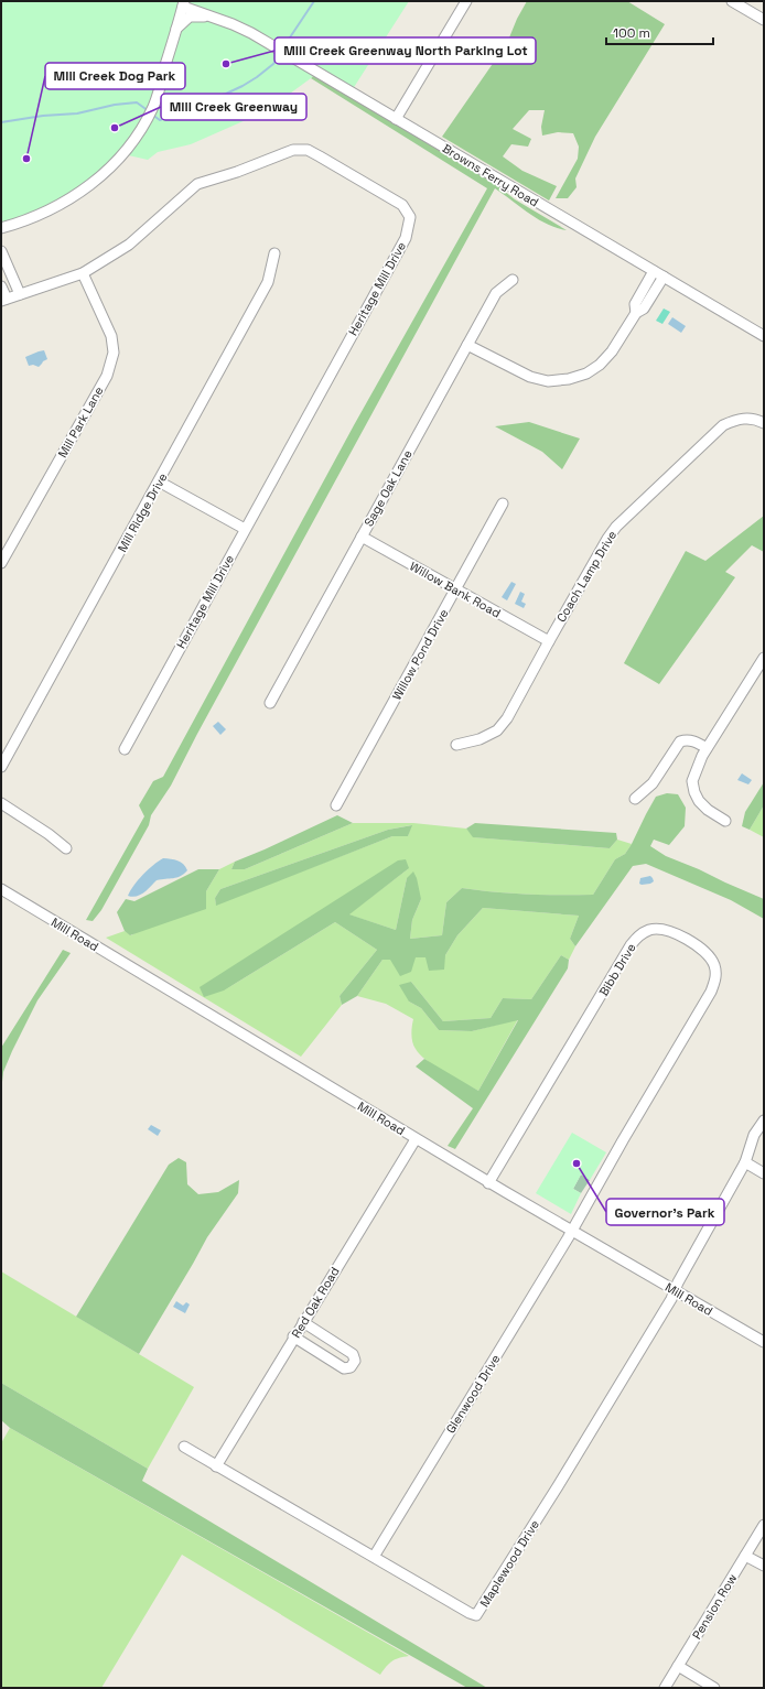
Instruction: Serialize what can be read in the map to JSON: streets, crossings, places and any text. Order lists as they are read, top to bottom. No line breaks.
{"streets":{"street":["Browns Ferry Road","Heritage Mill Drive","Mill Park Lane","Sage Oak Lane","Mill Ridge Drive","Coach Lamp Drive","Willow Bank Road","Willow Pond Drive","Mill Road","Bibb Drive","Red Oak Road","Glenwood Drive","Maplewood Drive","Pension Row"]},"crossings":[["Heritage Mill Drive","Mill Park Lane"],["Sage Oak Lane","Willow Bank Road"],["Coach Lamp Drive","Willow Bank Road"],["Willow Bank Road","Willow Pond Drive"],["Mill Road","Bibb Drive"],["Mill Road","Red Oak Road"],["Mill Road","Glenwood Drive"],["Mill Road","Maplewood Drive"],["Bibb Drive","Glenwood Drive"],["Red Oak Road","Maplewood Drive"],["Glenwood Drive","Maplewood Drive"]],"places":["Mill Creek Greenway North Parking Lot","Mill Creek Greenway","Mill Creek Dog Park","Governor's Park"],"scale_bar":"100 m"}
